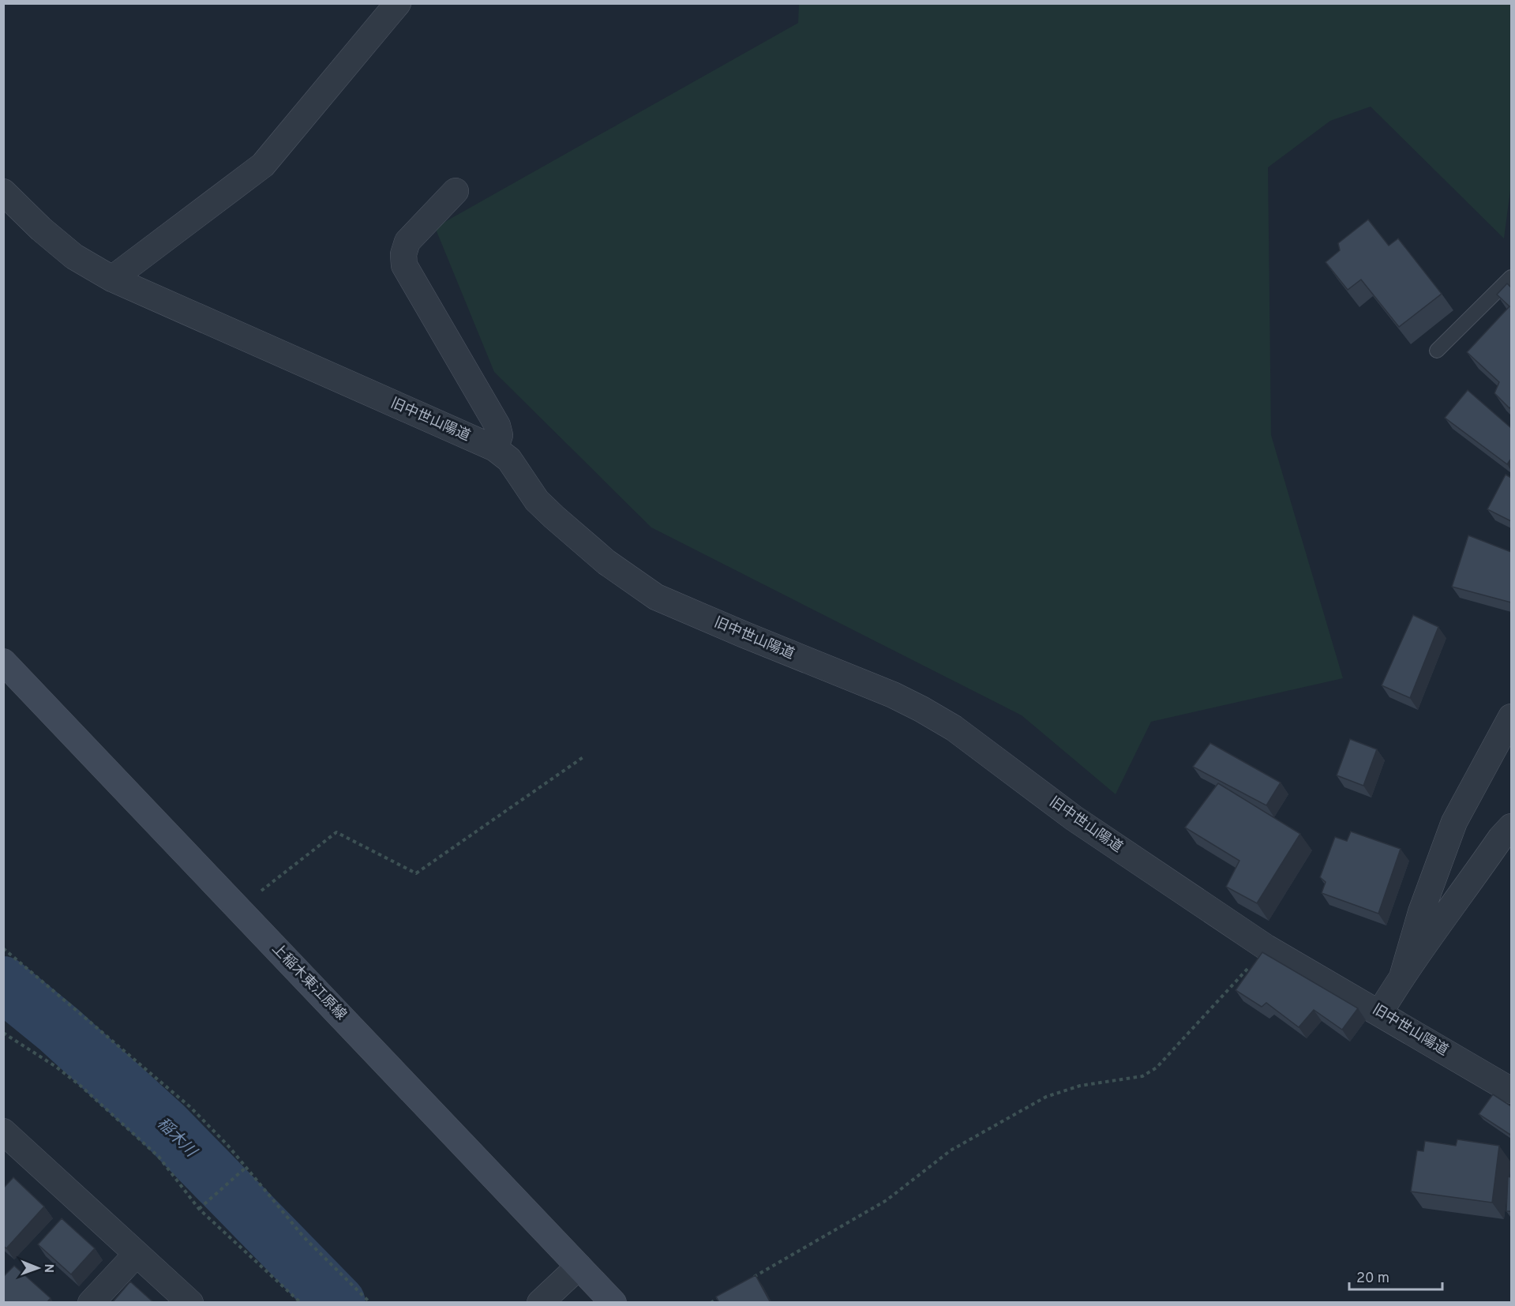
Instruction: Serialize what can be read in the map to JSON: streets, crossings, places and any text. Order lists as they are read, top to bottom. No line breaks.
{"streets":{"main road":["上稲木東江原線"],"street":["旧中世山陽道"]},"water":["稲木川"],"scale_bar":"20 m","north":"right"}
